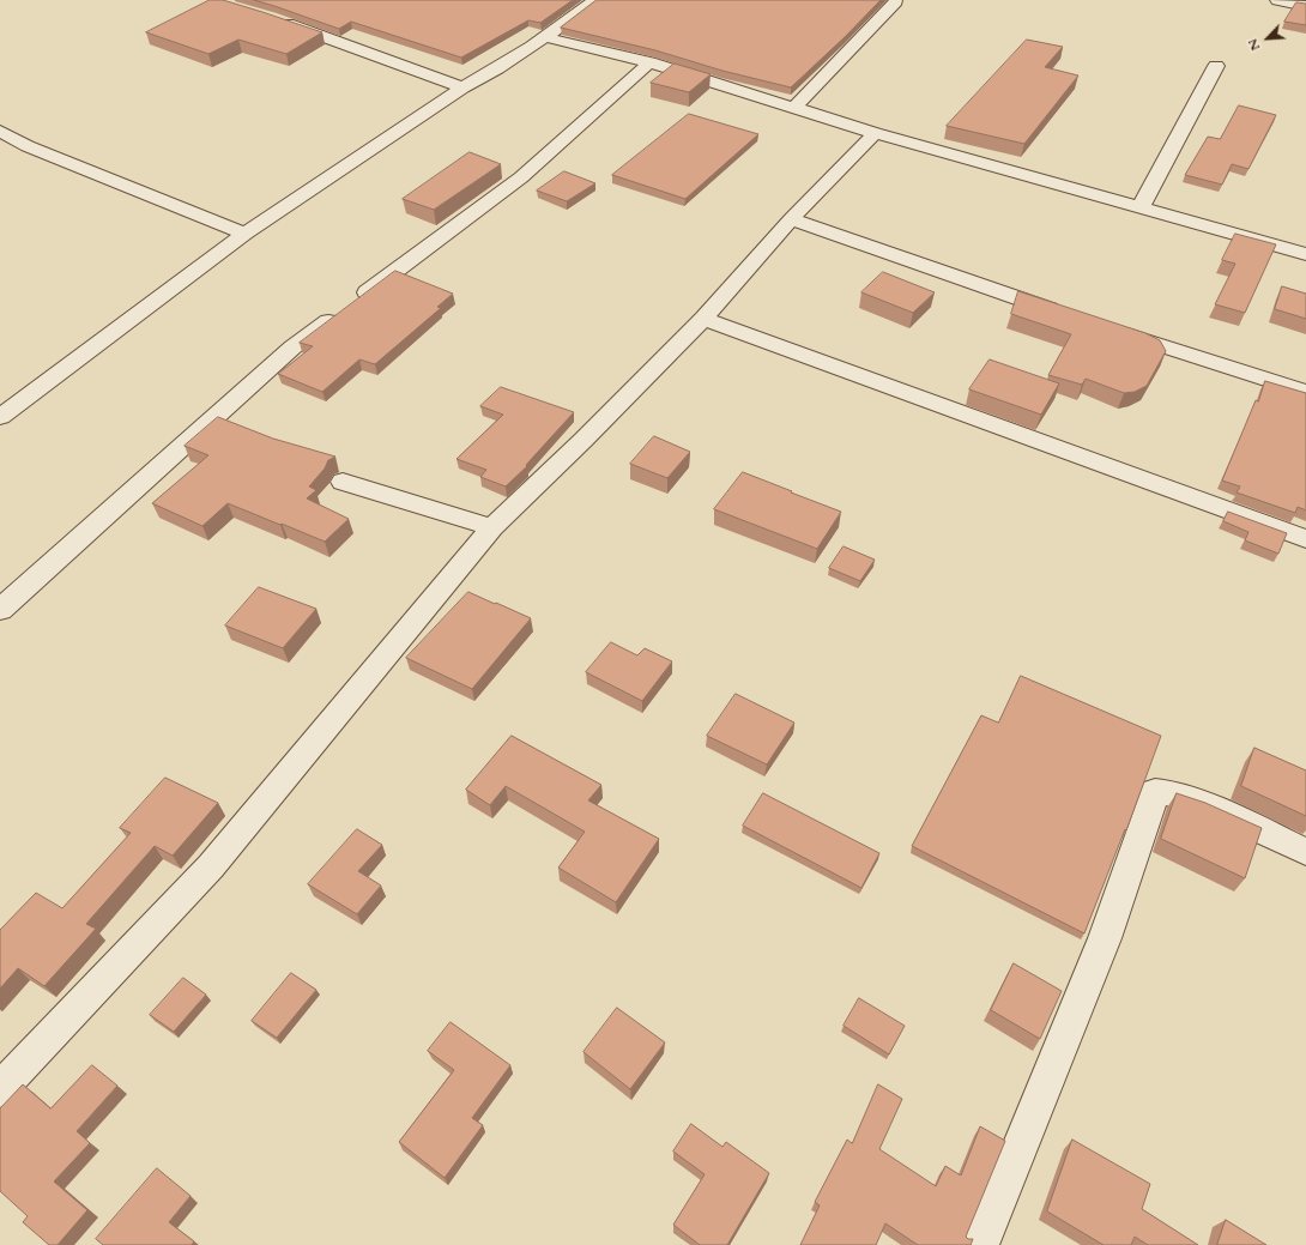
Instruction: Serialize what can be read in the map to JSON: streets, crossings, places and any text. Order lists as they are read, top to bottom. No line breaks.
{"north":"bottom left"}
